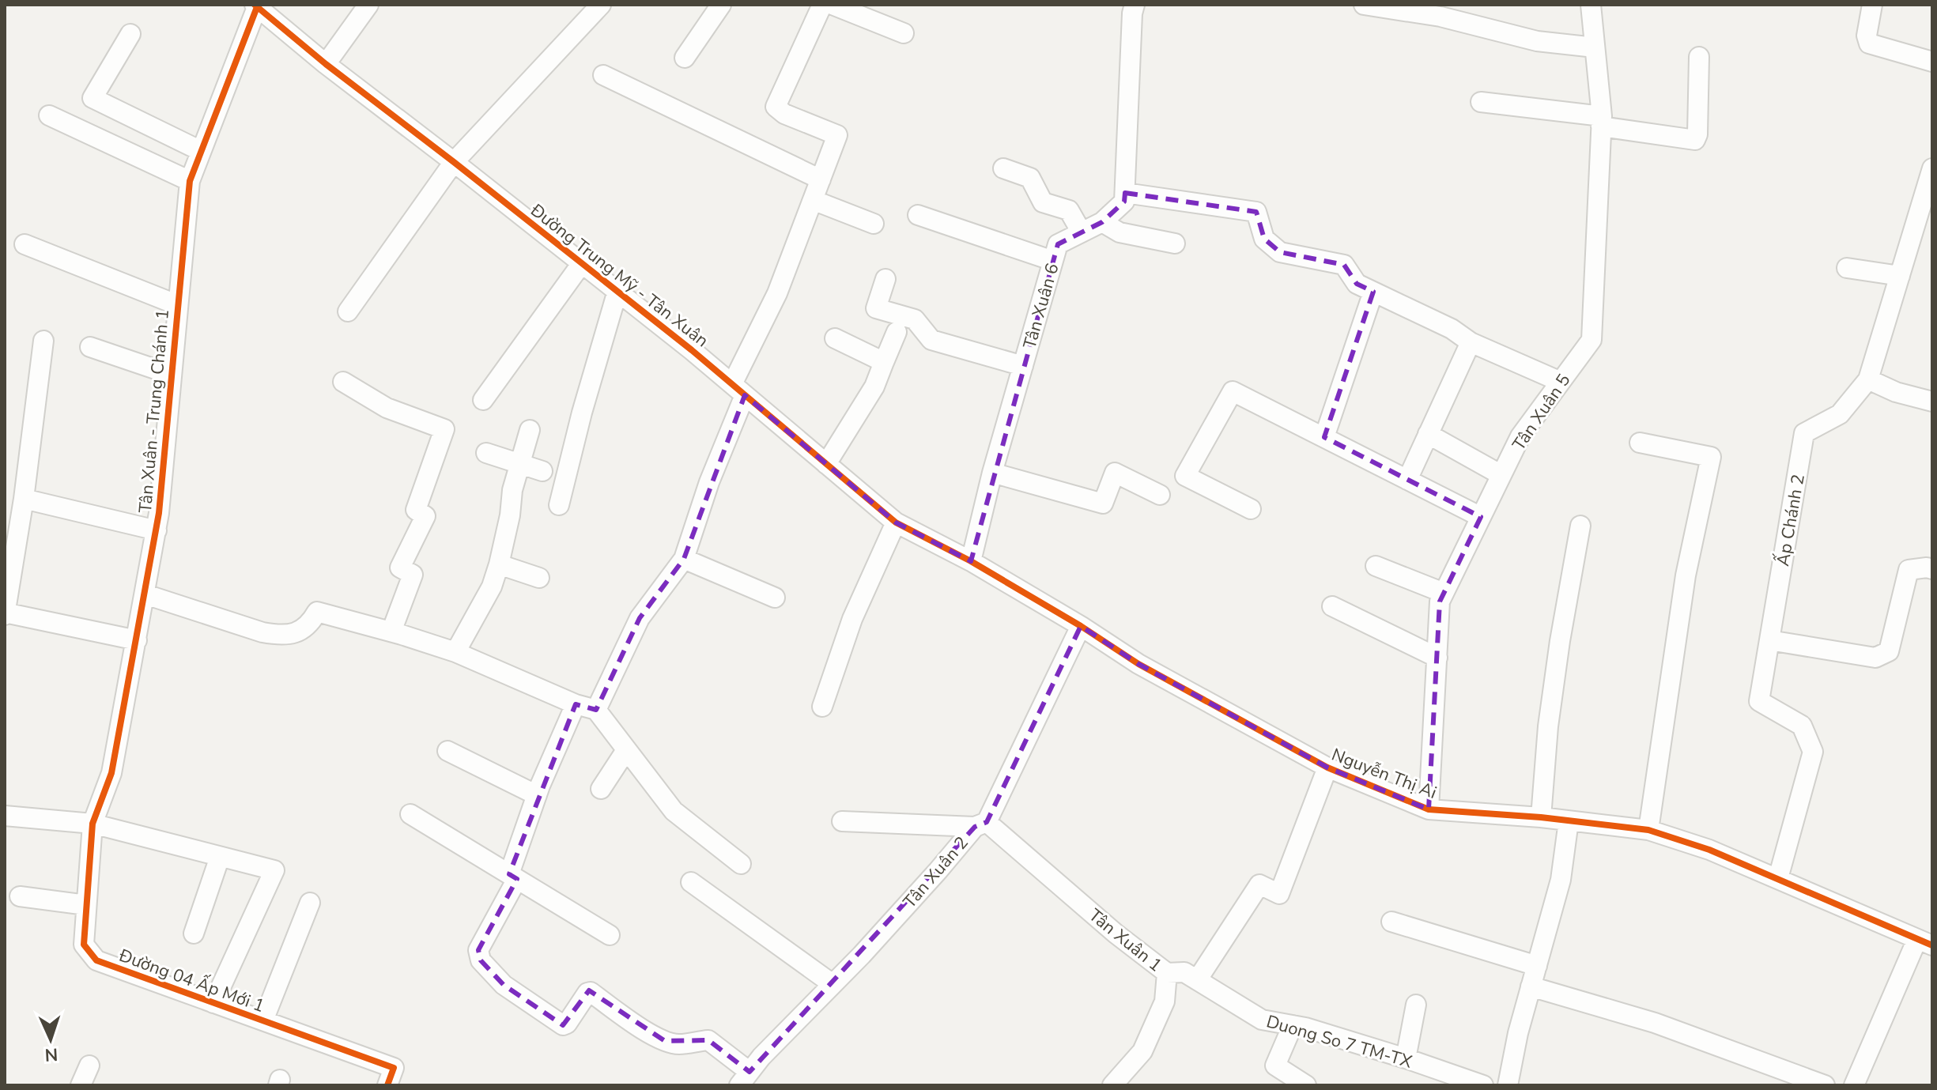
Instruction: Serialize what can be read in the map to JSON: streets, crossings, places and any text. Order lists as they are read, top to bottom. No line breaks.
{"streets":{"street":["Đường Trung Mỹ - Tân Xuân","Tân Xuân 6","Tân Xuân - Trung Chánh 1","Tân Xuân 5","Ấp Chánh 2","Nguyễn Thị Ai","Tân Xuân 2","Tân Xuân 1","Đường 04 Ấp Mới 1","Duong So 7 TM-TX"]},"crossings":[["Đường Trung Mỹ - Tân Xuân","Tân Xuân 6"],["Đường Trung Mỹ - Tân Xuân","Tân Xuân - Trung Chánh 1"],["Đường Trung Mỹ - Tân Xuân","Nguyễn Thị Ai"],["Tân Xuân 6","Nguyễn Thị Ai"],["Tân Xuân - Trung Chánh 1","Đường 04 Ấp Mới 1"],["Tân Xuân 5","Nguyễn Thị Ai"],["Ấp Chánh 2","Nguyễn Thị Ai"],["Nguyễn Thị Ai","Tân Xuân 2"],["Tân Xuân 2","Tân Xuân 1"],["Tân Xuân 1","Duong So 7 TM-TX"]],"north":"bottom"}
